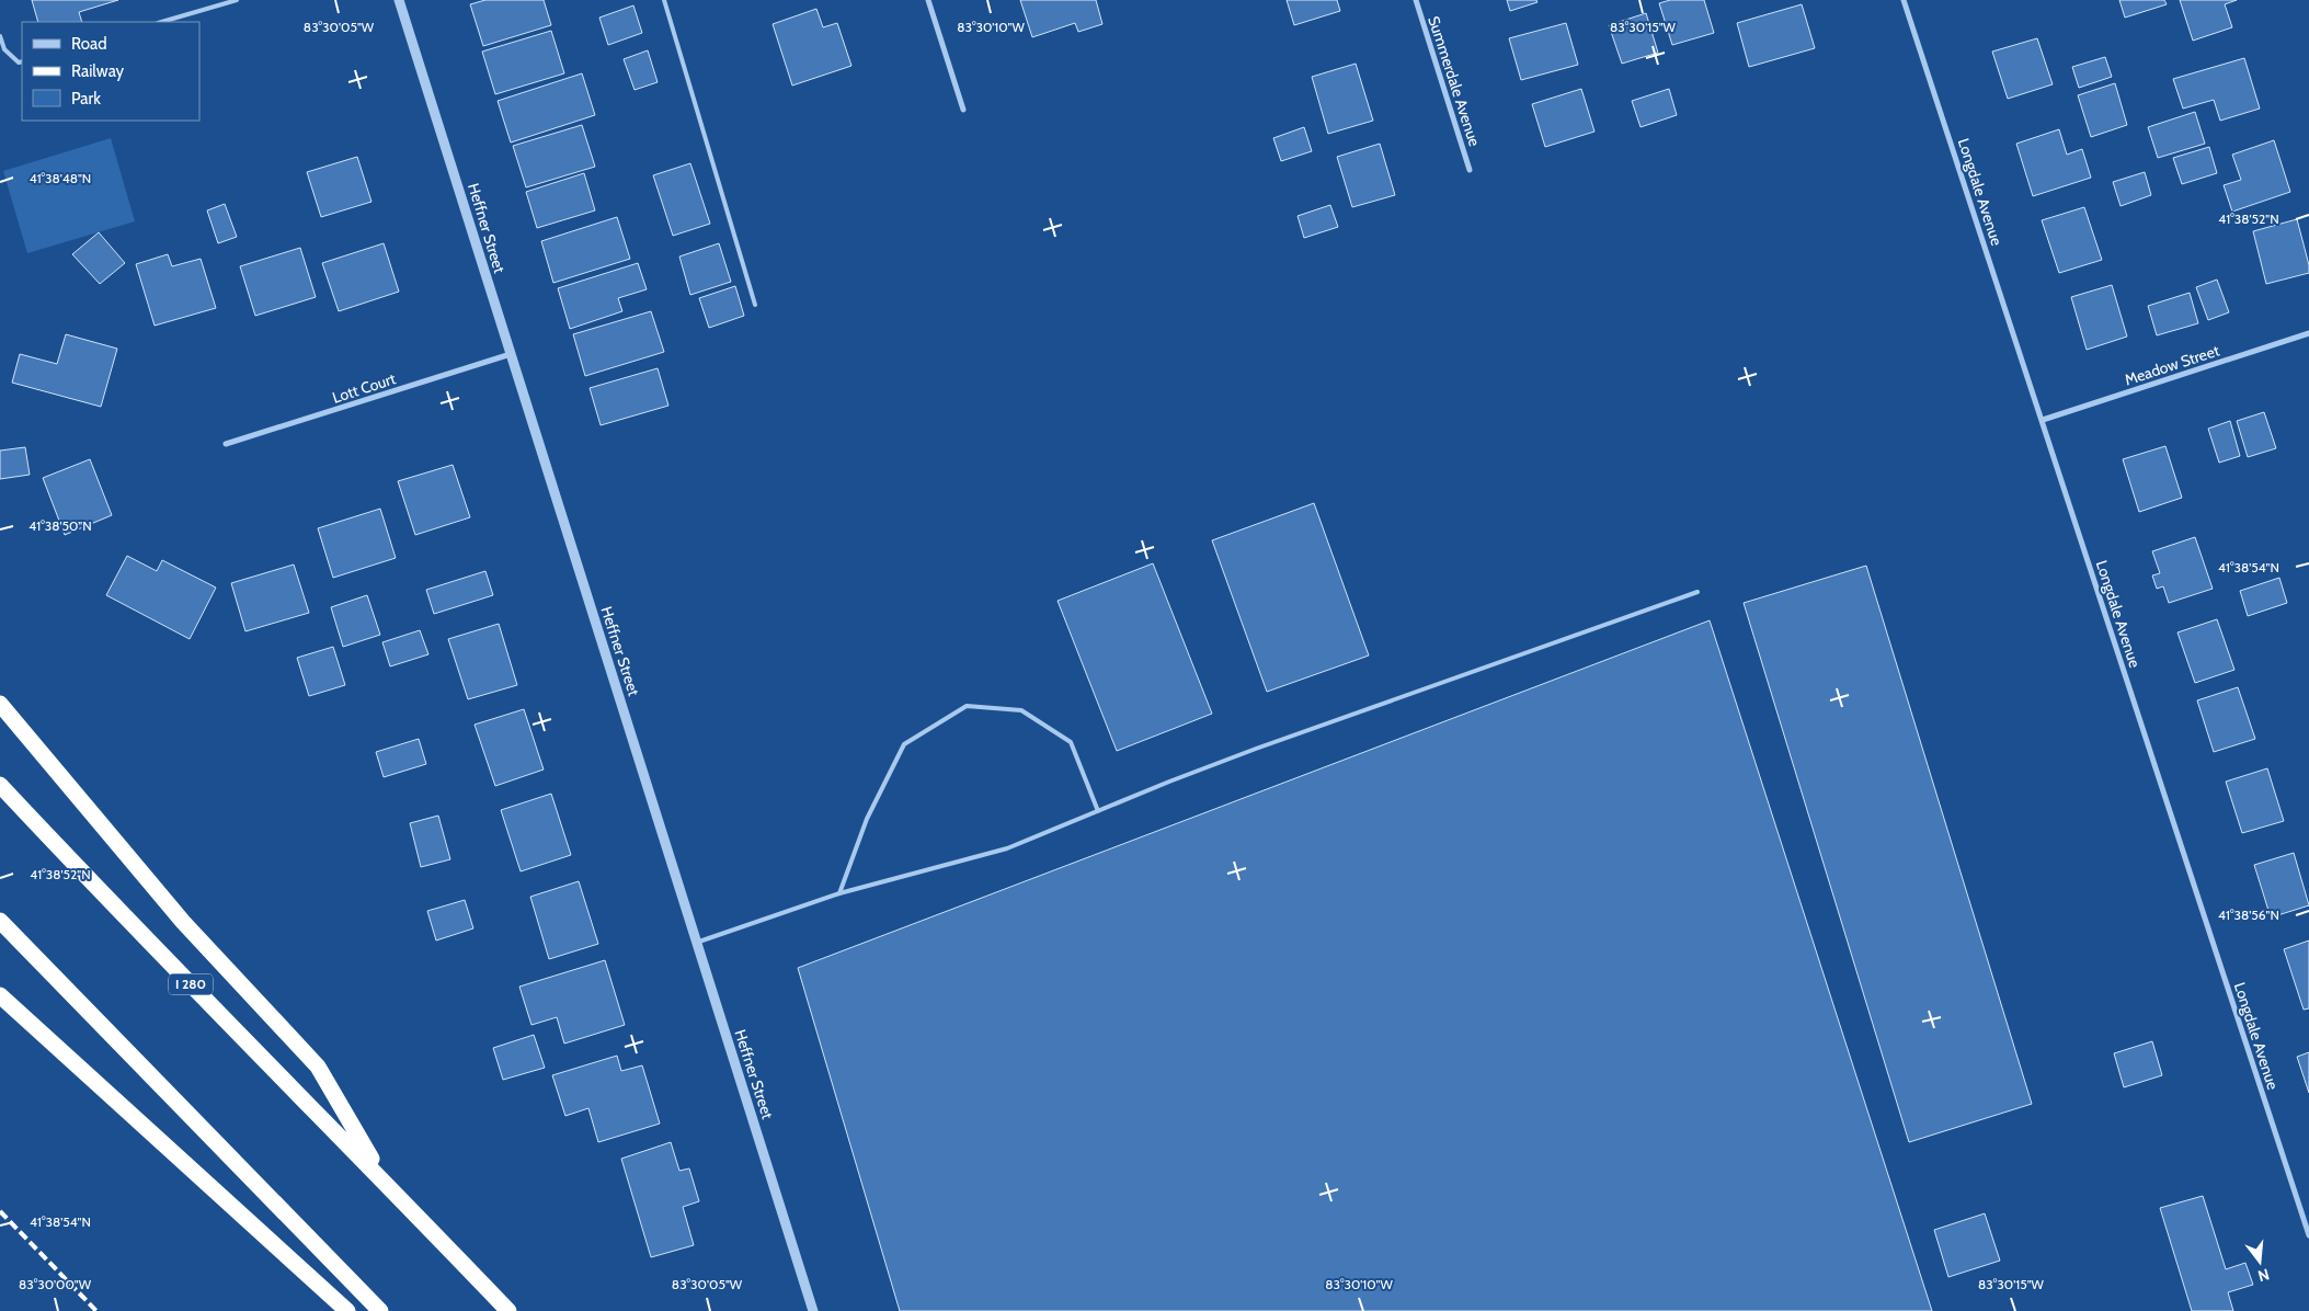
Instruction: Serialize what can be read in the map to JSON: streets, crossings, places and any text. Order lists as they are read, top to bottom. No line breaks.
{"streets":{"highway":["I 280"],"street":["Summerdale Avenue","Longdale Avenue","Heffner Street","Meadow Street","Lott Court"]},"crossings":[["Longdale Avenue","Meadow Street"],["Heffner Street","Lott Court"]],"legend":["Road","Railway","Park"],"north":"bottom","coordinates":["83°30'05\"W","83°30'10\"W","83°30'15\"W","41°38'48\"N","41°38'52\"N","41°38'50\"N","41°38'54\"N","41°38'56\"N","83°30'00\"W"]}
